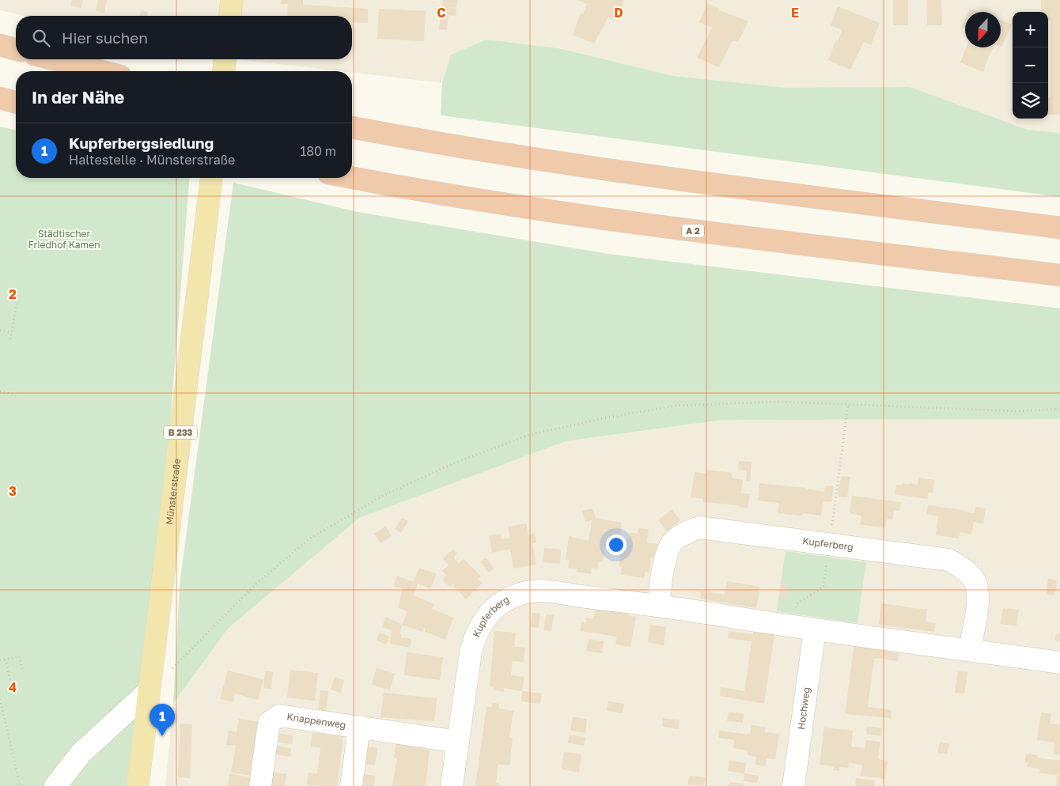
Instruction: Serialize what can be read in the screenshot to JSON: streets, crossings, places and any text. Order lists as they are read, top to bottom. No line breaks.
{"streets":{"highway":["A 2"],"main road":["B 233","Münsterstraße"],"street":["Kupferberg","Hochweg","Knappenweg"]},"crossings":[["Kupferberg","Hochweg"],["Kupferberg","Knappenweg"]],"parks":["Städtischer Friedhof Kamen"],"north":"bottom","page":{"map_buttons":["+","−"],"search":"Hier suchen","heading":"In der Nähe","list":[{"mark":"1","name":"Kupferbergsiedlung","note":"Haltestelle · Münsterstraße","value":"180 m"}],"pins":"1"},"grid":{"columns":["C","D","E"],"rows":["2","3","4"]}}
